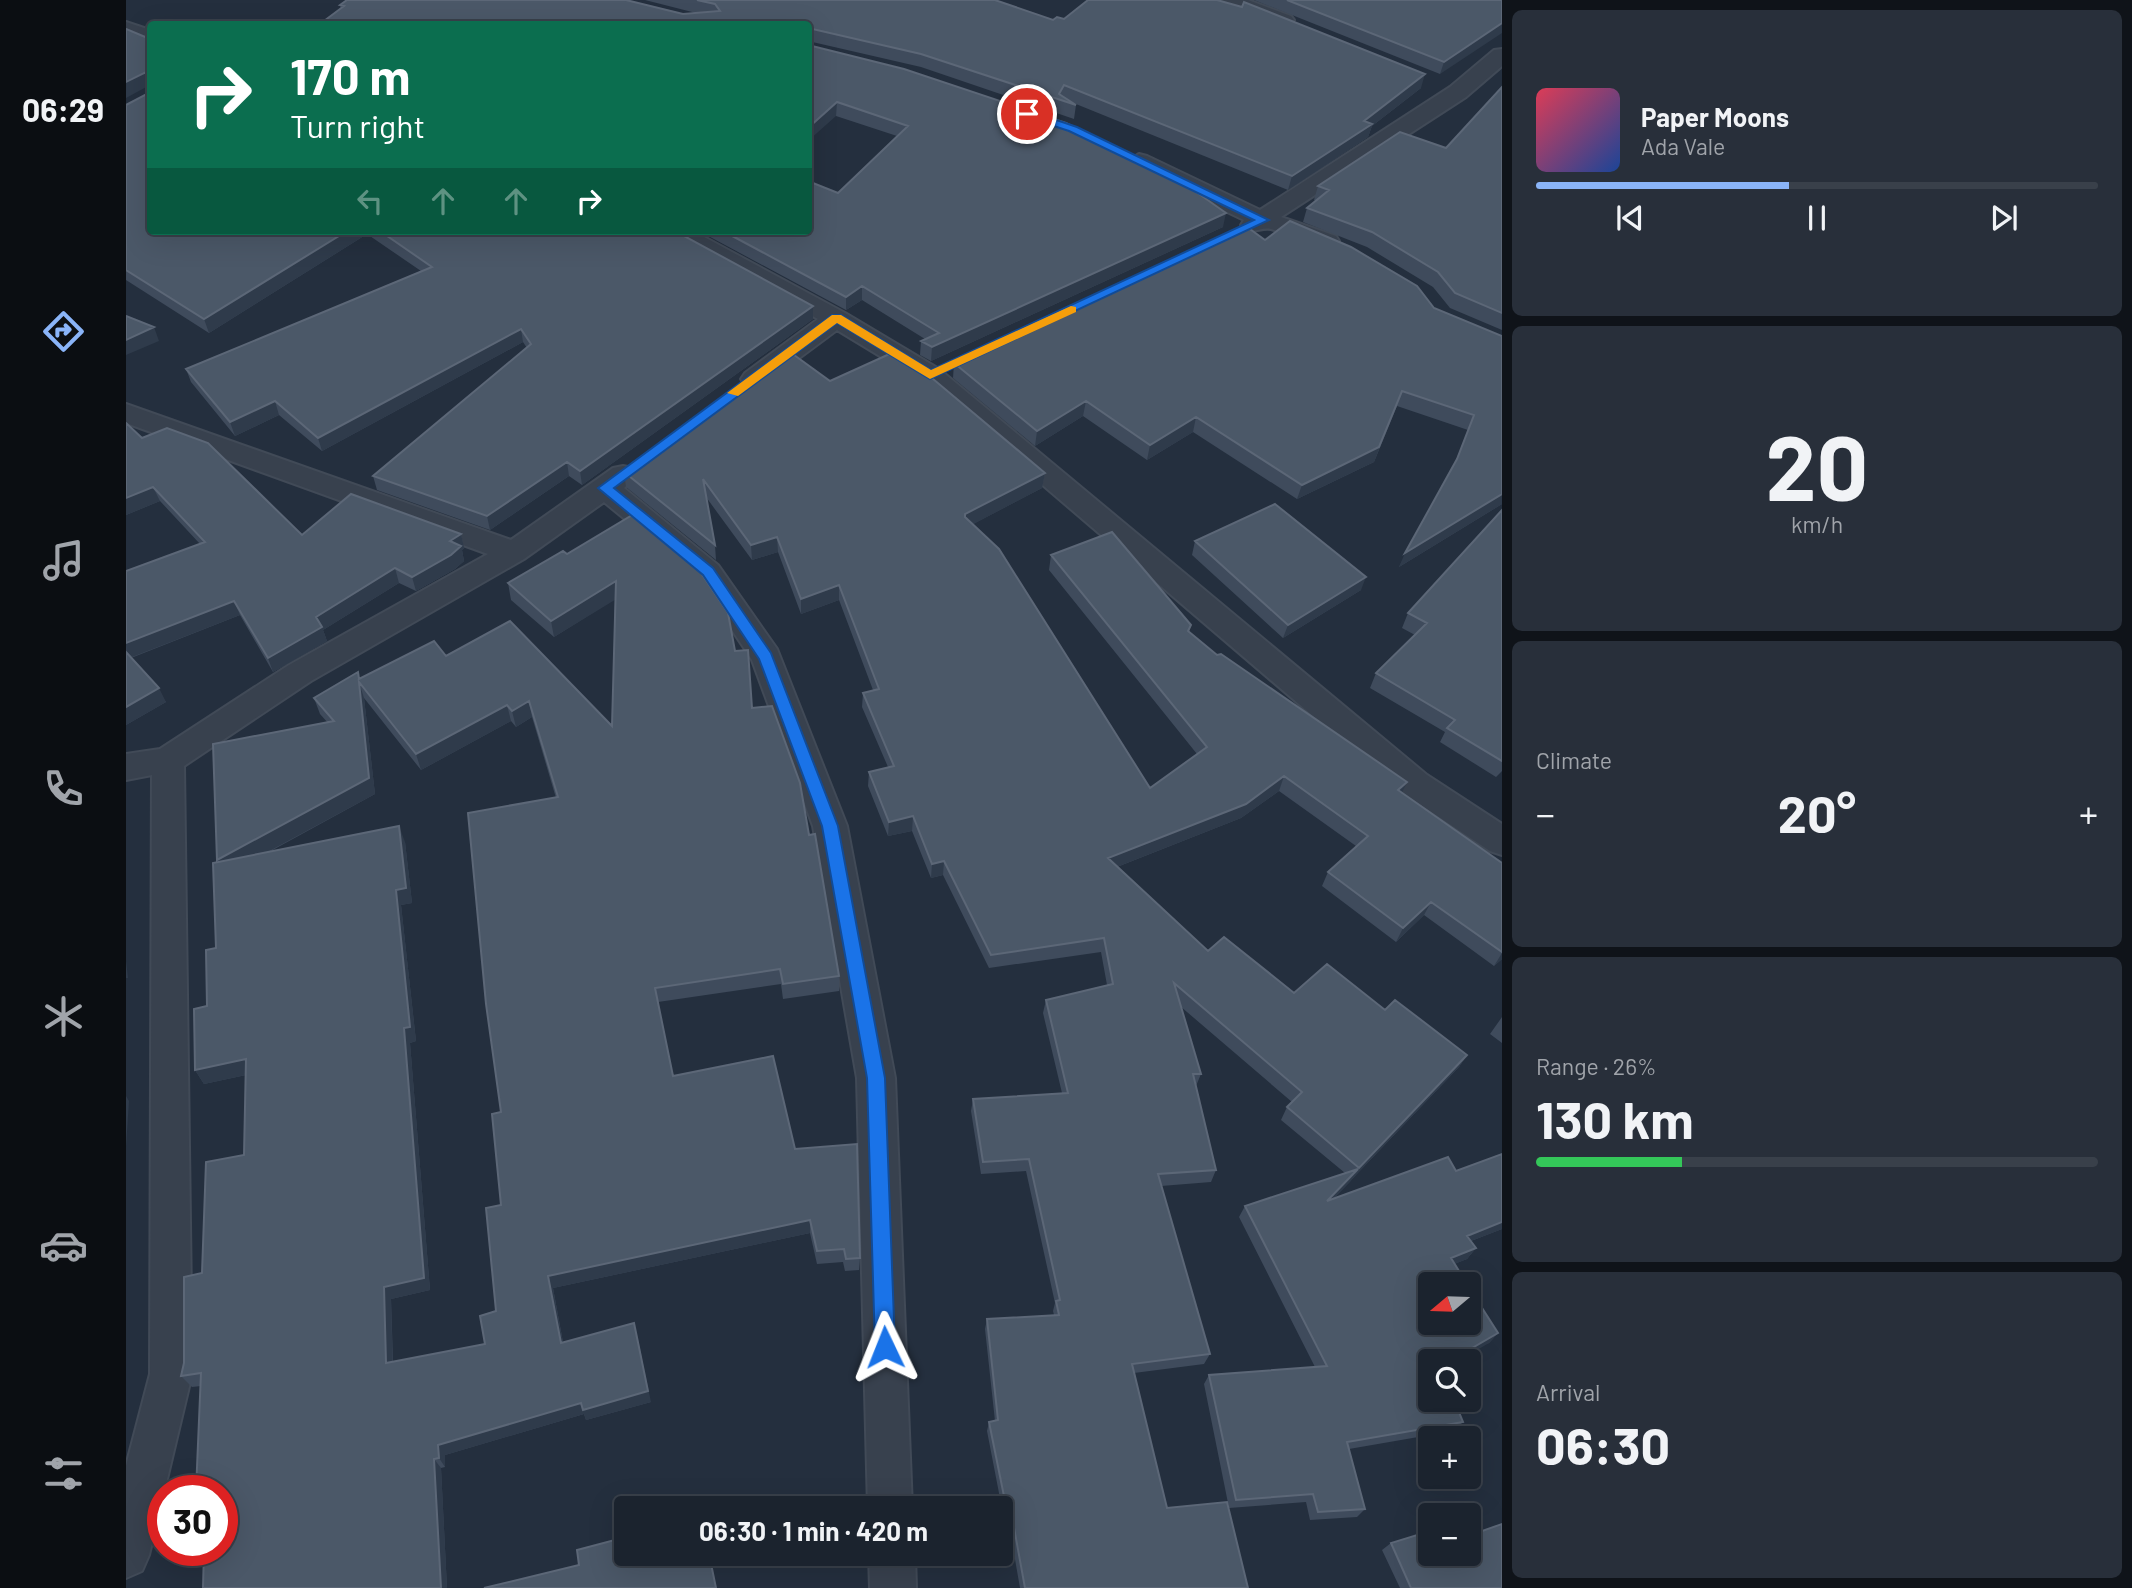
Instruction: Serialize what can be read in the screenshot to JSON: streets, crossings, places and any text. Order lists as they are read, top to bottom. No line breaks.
{"north":"left","page":{"tabs":"06:29","turn":["170 m","Turn right"],"song":["Paper Moons","Ada Vale"],"tile":[["20","km/h"],"Climate",["Range · 26%","130 km"],["Arrival","06:30"]],"heat":["−","20°","+"],"map_buttons":["+","−"],"limit":"30","trip":"06:30 · 1 min · 420 m"}}
